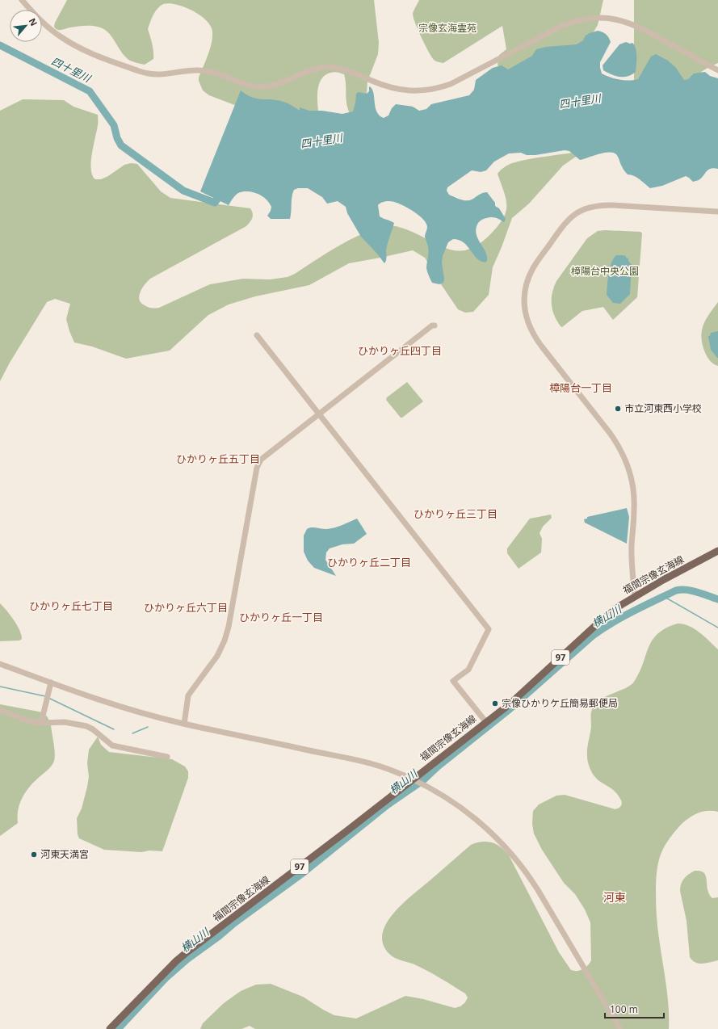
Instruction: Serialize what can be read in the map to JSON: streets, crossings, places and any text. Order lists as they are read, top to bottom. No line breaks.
{"streets":{"main road":["福間宗像玄海線","97"]},"districts":["ひかりヶ丘四丁目","樟陽台一丁目","ひかりヶ丘五丁目","ひかりヶ丘三丁目","ひかりヶ丘二丁目","ひかりヶ丘七丁目","ひかりヶ丘六丁目","ひかりヶ丘一丁目","河東"],"water":["四十里川","横山川"],"parks":["宗像玄海霊苑","樟陽台中央公園"],"places":["市立河東西小学校","宗像ひかりケ丘簡易郵便局","河東天満宮"],"scale_bar":"100 m","north":"top right"}
